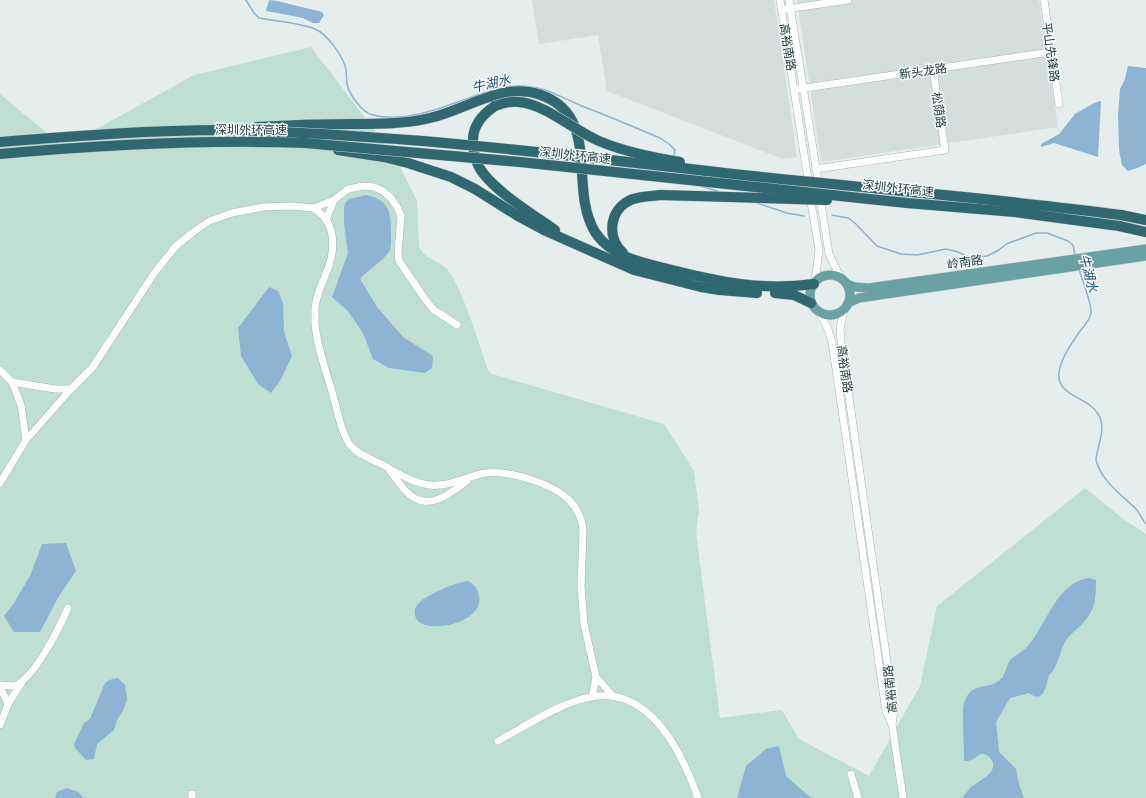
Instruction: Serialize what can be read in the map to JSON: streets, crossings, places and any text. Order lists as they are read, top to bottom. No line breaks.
{"streets":{"highway":["深圳外环高速"],"main road":["岭南路"],"street":["高裕南路","平山先锋路","新头龙路","松荫路"]},"crossings":[["高裕南路","新头龙路"],["高裕南路","松荫路"],["高裕南路","岭南路"],["平山先锋路","新头龙路"],["新头龙路","松荫路"]],"water":["牛湖水"]}
